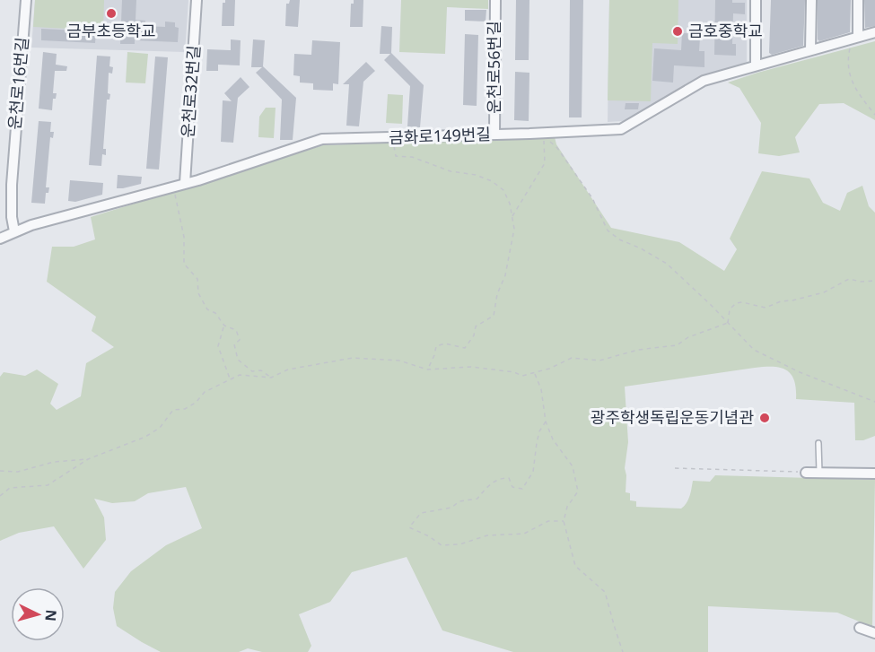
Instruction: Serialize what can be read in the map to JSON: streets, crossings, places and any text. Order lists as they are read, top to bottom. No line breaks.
{"streets":{"street":["운천로56번길","운천로16번길","운천로32번길","금화로149번길"]},"crossings":[["운천로56번길","금화로149번길"],["운천로16번길","금화로149번길"],["운천로32번길","금화로149번길"]],"places":["금부초등학교","금호중학교","광주학생독립운동기념관"],"north":"right"}
